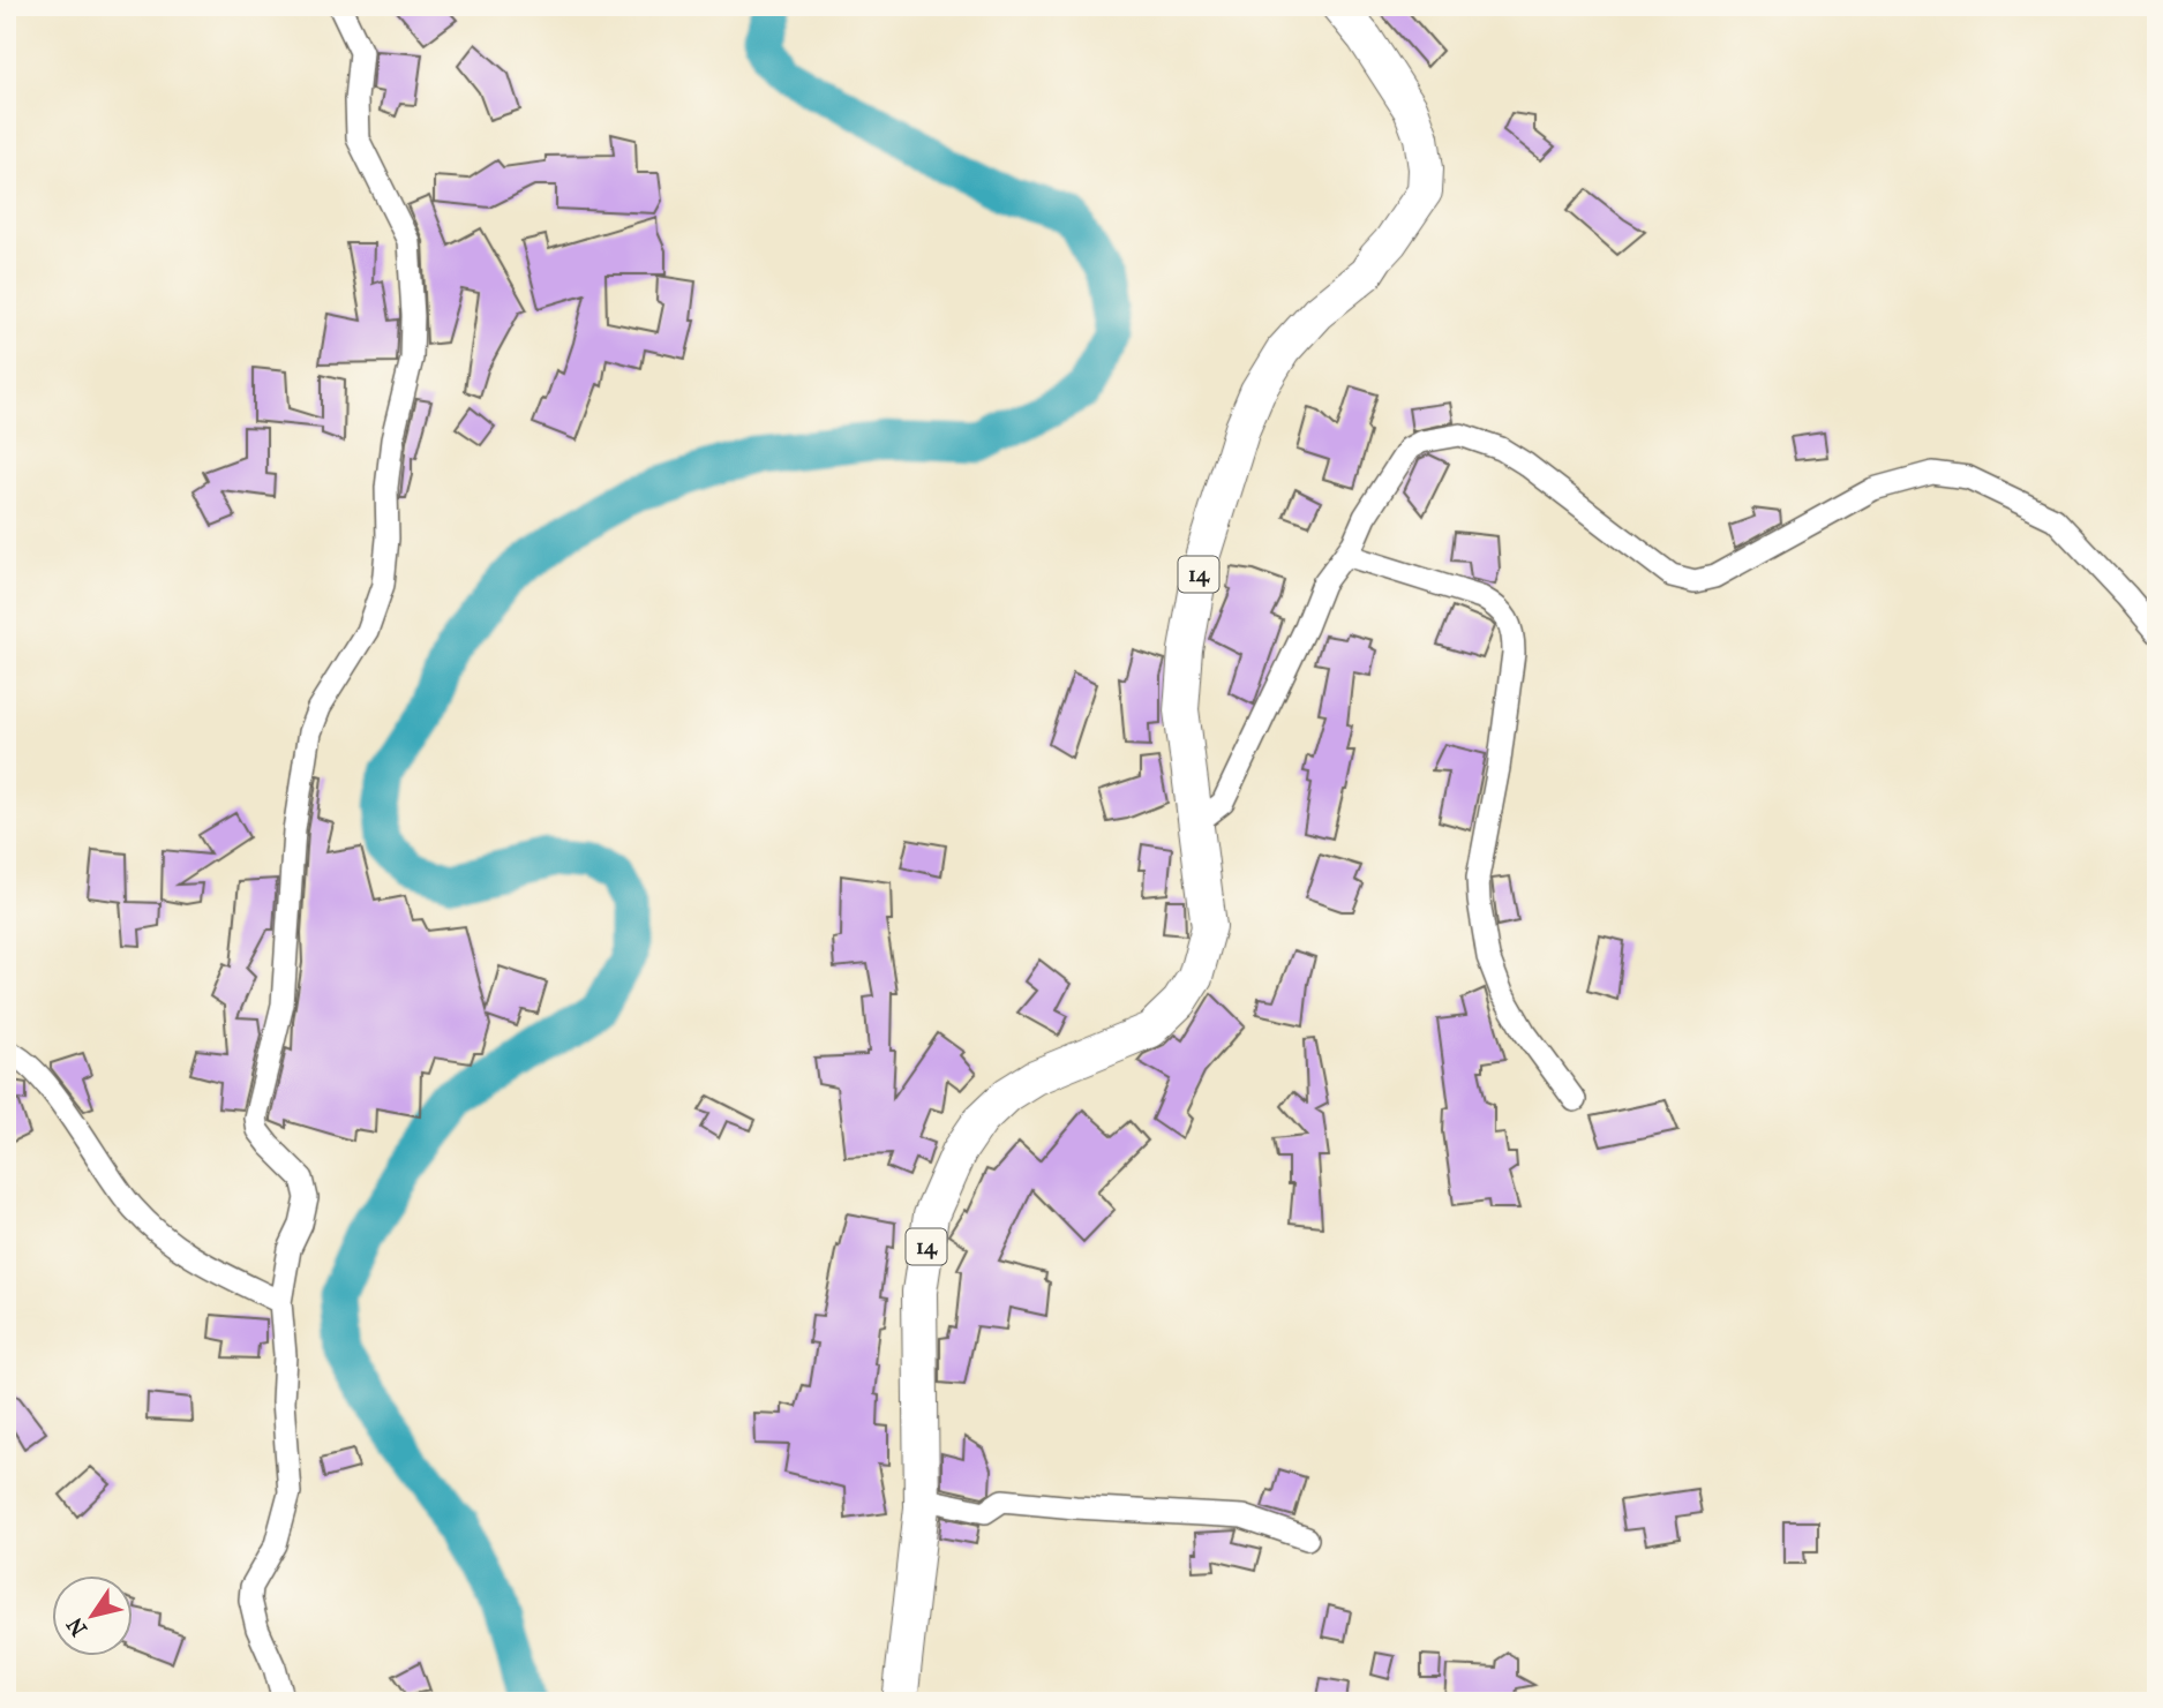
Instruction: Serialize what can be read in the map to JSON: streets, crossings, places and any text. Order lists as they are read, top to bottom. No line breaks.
{"streets":{"highway":["14"]},"north":"bottom left"}
